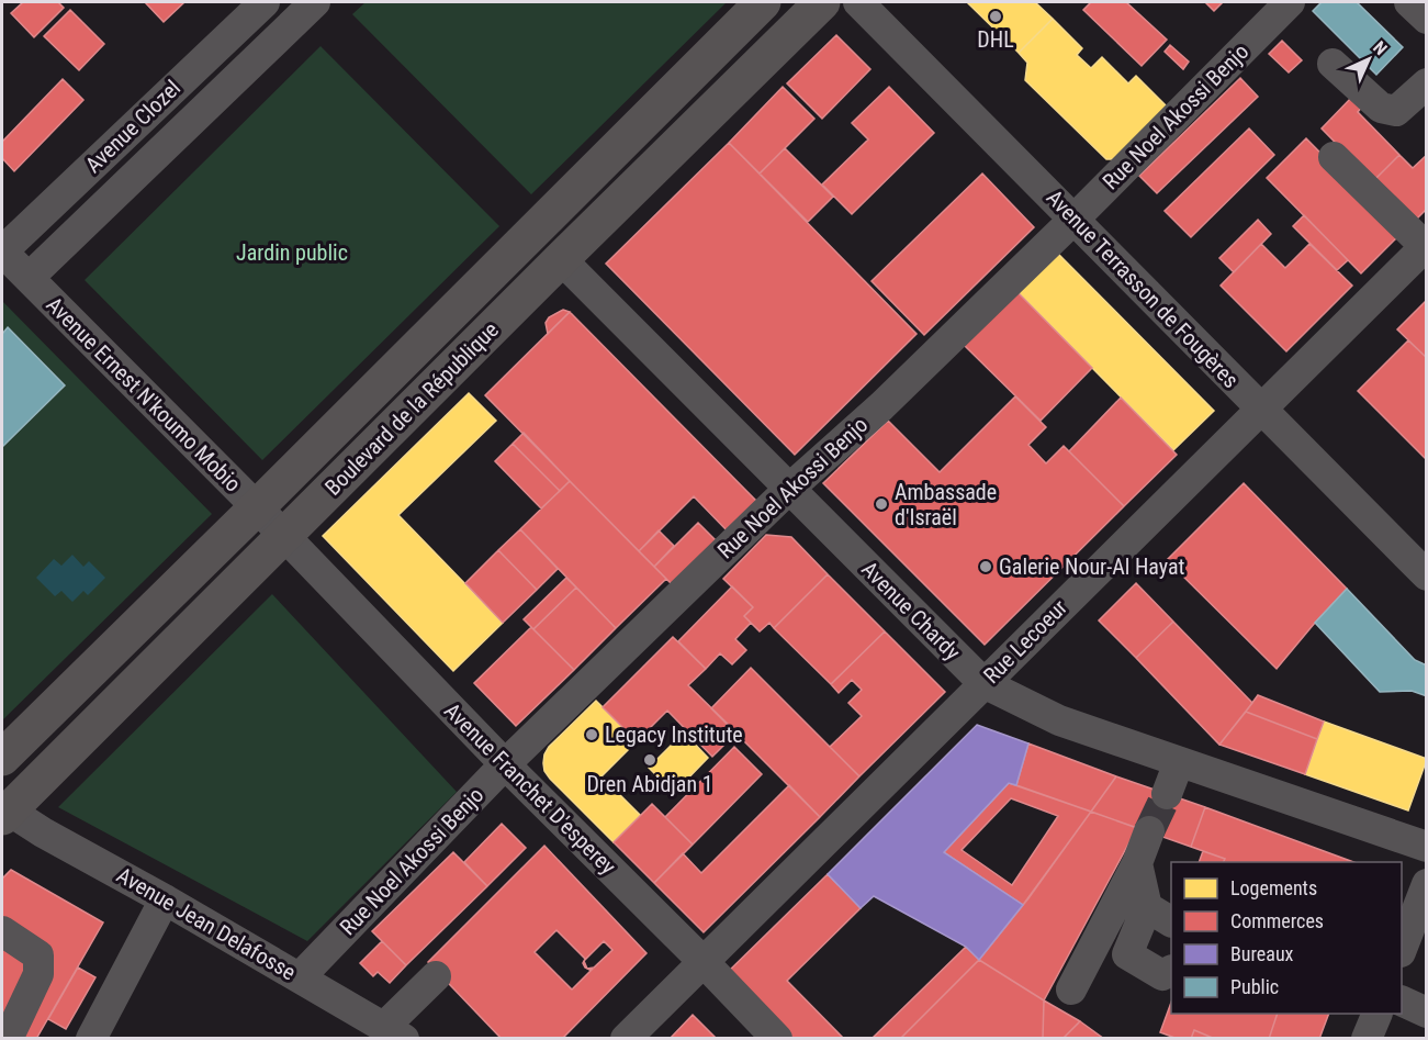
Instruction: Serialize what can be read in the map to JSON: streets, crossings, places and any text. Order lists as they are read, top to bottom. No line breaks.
{"streets":{"main road":["Boulevard de la République"],"street":["Rue Noel Akossi Benjo","Avenue Clozel","Avenue Terrasson de Fougères","Avenue Ernest N'koumo Mobio","Avenue Chardy","Rue Lecoeur","Avenue Franchet D'esperey","Avenue Jean Delafosse"]},"crossings":[["Rue Noel Akossi Benjo","Avenue Terrasson de Fougères"],["Rue Noel Akossi Benjo","Avenue Chardy"],["Rue Noel Akossi Benjo","Avenue Franchet D'esperey"],["Rue Noel Akossi Benjo","Avenue Jean Delafosse"],["Avenue Clozel","Avenue Ernest N'koumo Mobio"],["Avenue Terrasson de Fougères","Rue Lecoeur"],["Avenue Ernest N'koumo Mobio","Boulevard de la République"],["Avenue Ernest N'koumo Mobio","Avenue Franchet D'esperey"],["Boulevard de la République","Avenue Chardy"],["Boulevard de la République","Avenue Franchet D'esperey"],["Boulevard de la République","Avenue Jean Delafosse"],["Avenue Chardy","Rue Lecoeur"],["Rue Lecoeur","Avenue Franchet D'esperey"]],"parks":["Jardin public"],"places":["DHL","Ambassade d'Israël","Galerie Nour-Al Hayat","Legacy Institute","Dren Abidjan 1"],"legend":["Logements","Commerces","Bureaux","Public"],"north":"top right"}
